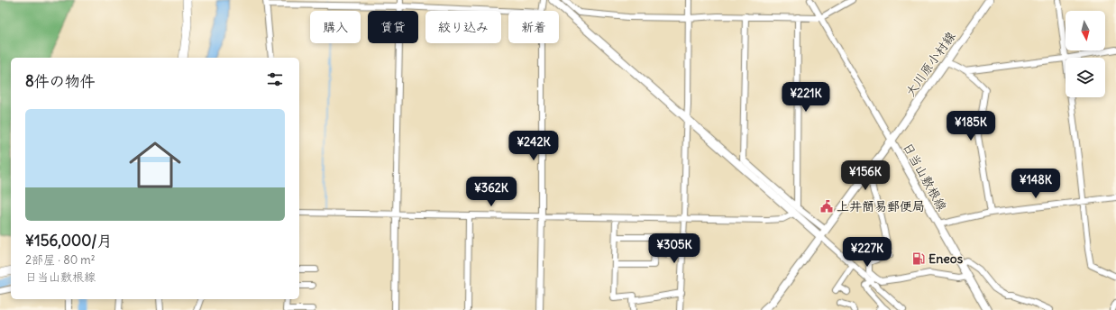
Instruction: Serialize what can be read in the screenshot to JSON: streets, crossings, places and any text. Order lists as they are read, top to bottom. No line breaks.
{"streets":{"main road":["大川原小村線","日当山敷根線"]},"crossings":[["大川原小村線","日当山敷根線"]],"places":{"public building":["上井簡易郵便局"],"fuel station":["Eneos"]},"north":"bottom","page":{"chip":["購入","賃貸","絞り込み","新着"],"heading":"8件の物件","price":["¥221K","¥185K","¥242K","¥156K","¥148K","¥362K","¥305K","¥227K"],"list":[{"name":"¥156,000/月","note":"2部屋 · 80 m² · 日当山敷根線"}]}}
